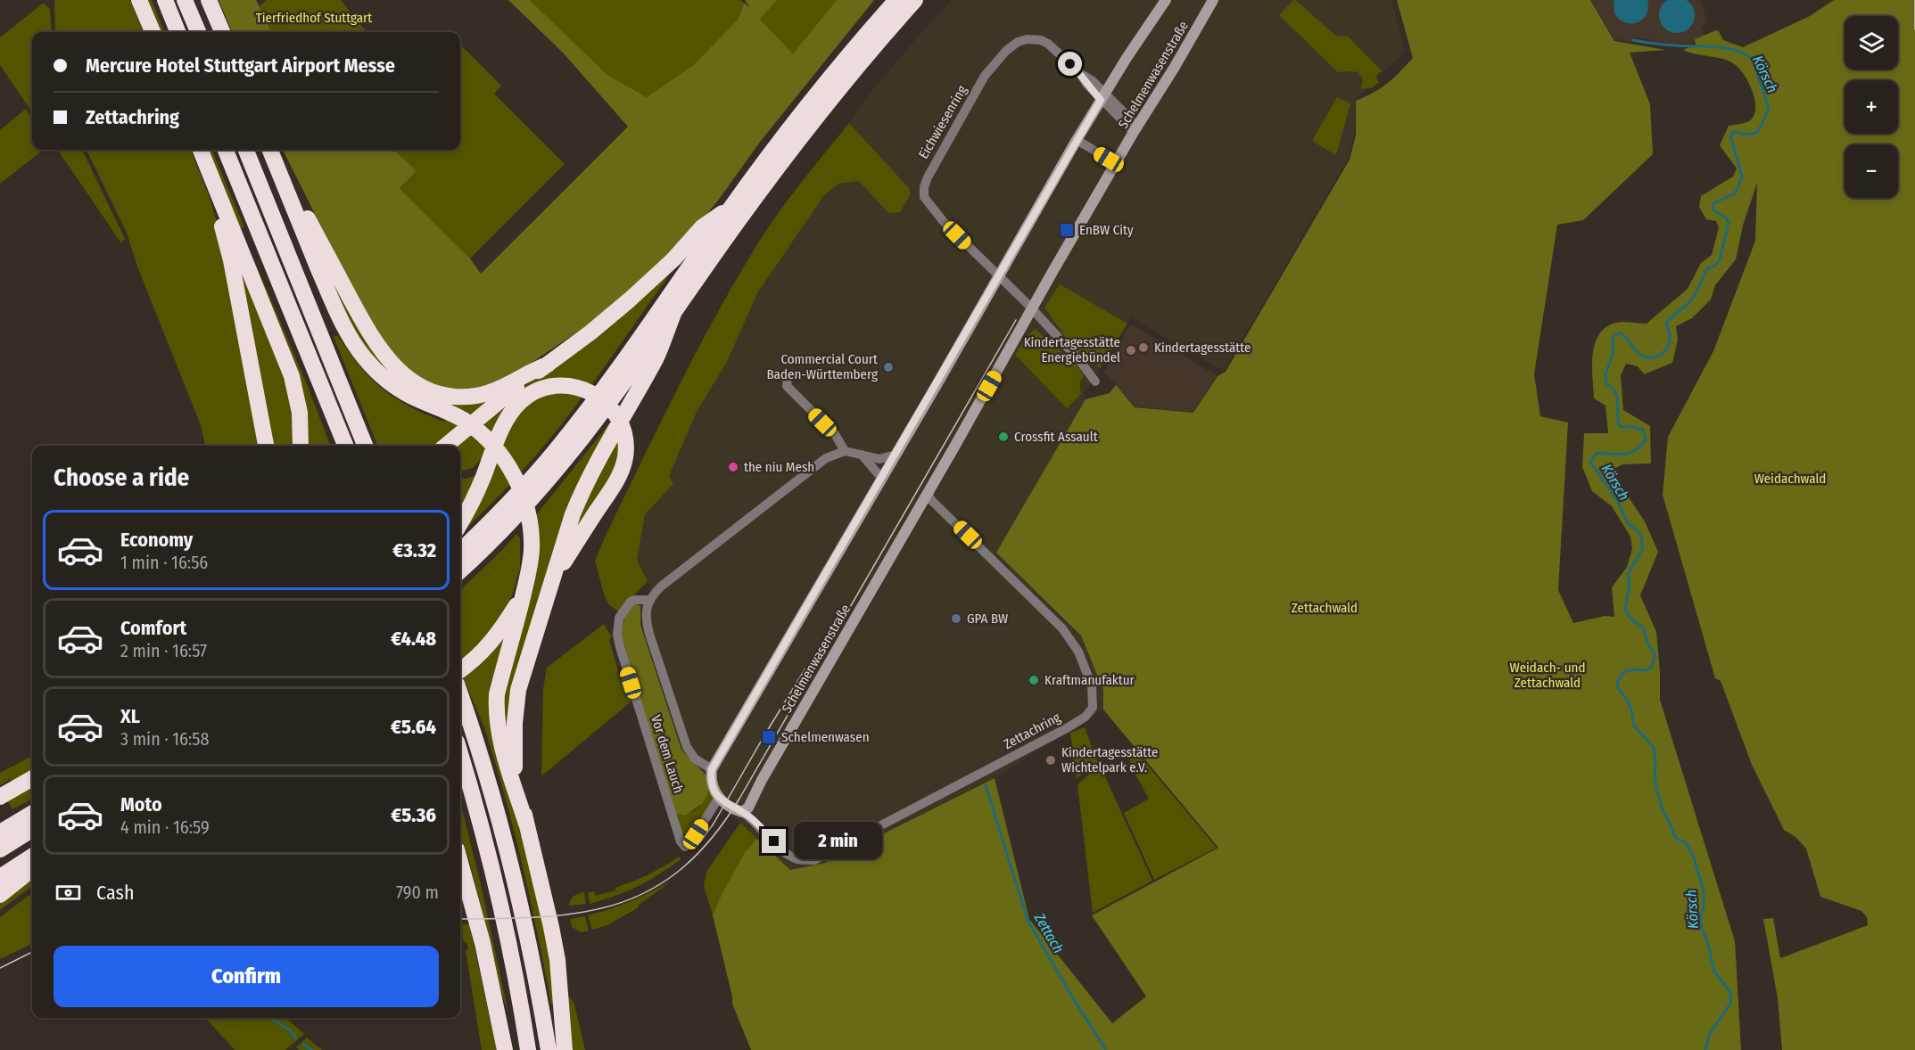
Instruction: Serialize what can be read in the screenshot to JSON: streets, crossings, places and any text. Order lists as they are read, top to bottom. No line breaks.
{"streets":{"street":["Schelmenwasenstraße","Eichwiesenring","Zettachring","Vor dem Lauch"]},"crossings":[["Schelmenwasenstraße","Eichwiesenring"],["Schelmenwasenstraße","Zettachring"]],"water":["Körsch","Zettach"],"parks":["Tierfriedhof Stuttgart","Weidachwald","Zettachwald","Weidach- und Zettachwald"],"places":{"transit":["EnBW City","Schelmenwasen"],"other":["Kindertagesstätte","Kindertagesstätte Energiebündel","Commercial Court Baden-Württemberg","Crossfit Assault","the niu Mesh","GPA BW","Kraftmanufaktur","Kindertagesstätte Wichtelpark e.V."]},"page":{"map_buttons":["+","−"],"banner":["Mercure Hotel Stuttgart Airport Messe","Zettachring"],"heading":"Choose a ride","list":[{"name":"Economy","note":"1 min · 16:56","value":"€3.32"},{"name":"Comfort","note":"2 min · 16:57","value":"€4.48"},{"name":"XL","note":"3 min · 16:58","value":"€5.64"},{"name":"Moto","note":"4 min · 16:59","value":"€5.36"}],"bubble":"2 min","pay":["Cash","790 m"],"buttons":"Confirm"}}
